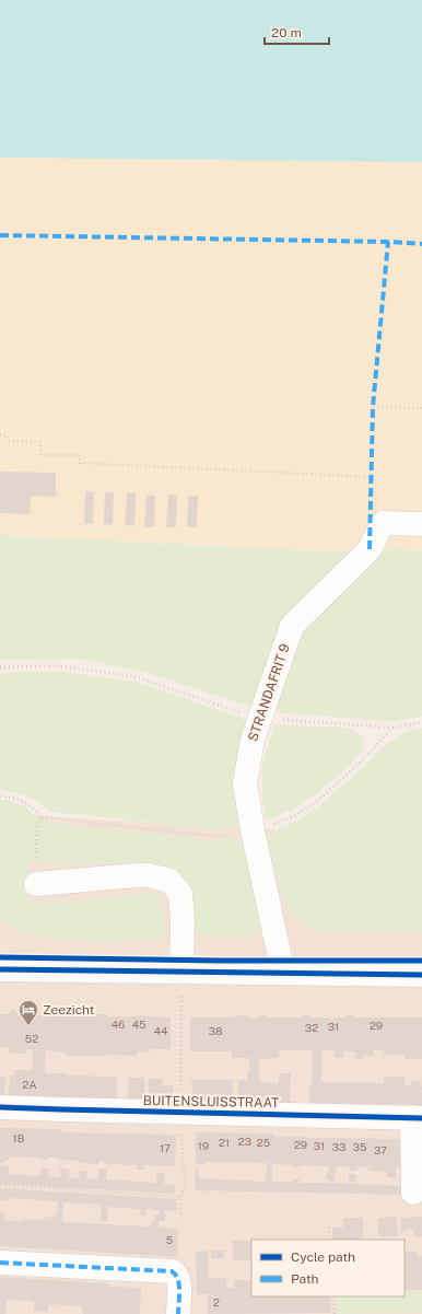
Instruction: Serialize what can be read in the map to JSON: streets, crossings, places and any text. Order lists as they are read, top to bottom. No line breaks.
{"streets":{"street":["STRANDAFRIT 9","BUITENSLUISSTRAAT"]},"places":{"hotel":["Zeezicht"]},"house_numbers":["46","45","29","31","32","44","38","52","2A","1B","23","21","25","29","19","31","33","35","17","37","5","2"],"legend":["Cycle path","Path"],"scale_bar":"20 m"}
